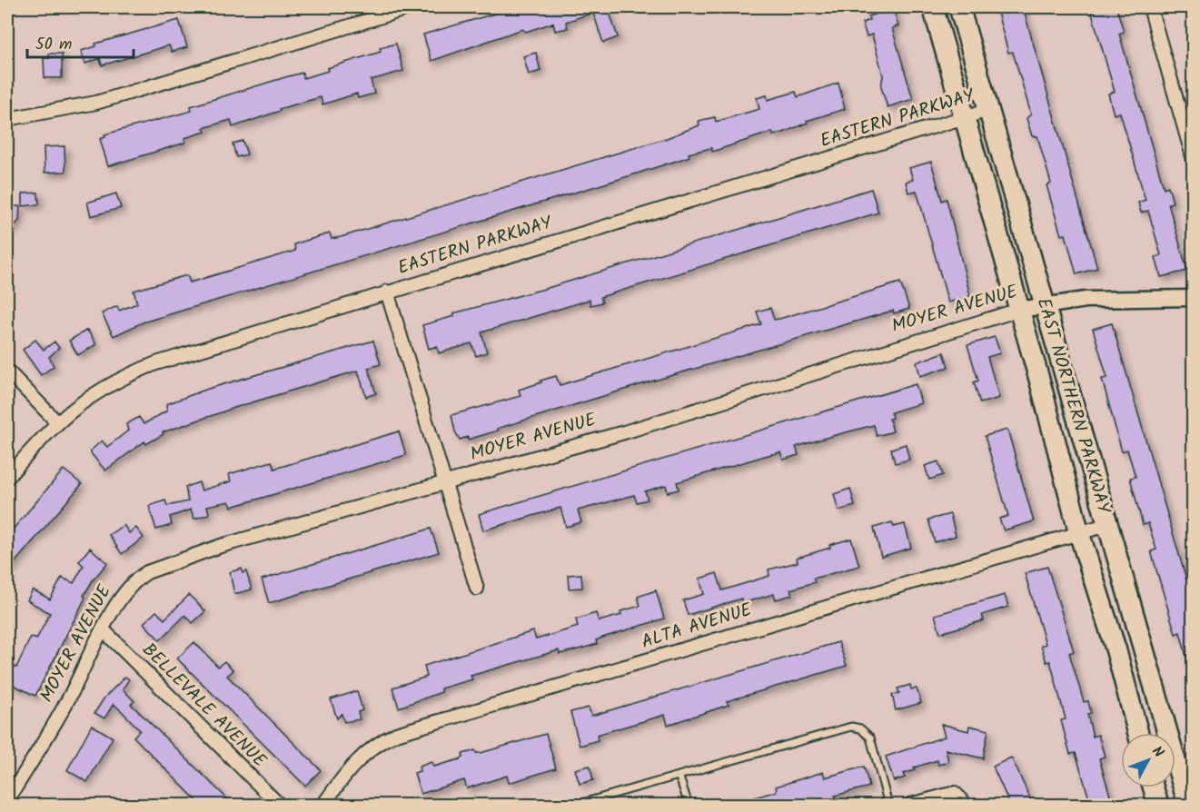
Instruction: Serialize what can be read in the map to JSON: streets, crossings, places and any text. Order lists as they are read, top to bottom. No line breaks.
{"streets":{"main road":["EAST NORTHERN PARKWAY"],"street":["EASTERN PARKWAY","MOYER AVENUE","ALTA AVENUE","BELLEVALE AVENUE"]},"crossings":[["EASTERN PARKWAY","EAST NORTHERN PARKWAY"],["MOYER AVENUE","EAST NORTHERN PARKWAY"],["MOYER AVENUE","BELLEVALE AVENUE"],["EAST NORTHERN PARKWAY","ALTA AVENUE"]],"scale_bar":"50 m","north":"top right"}
